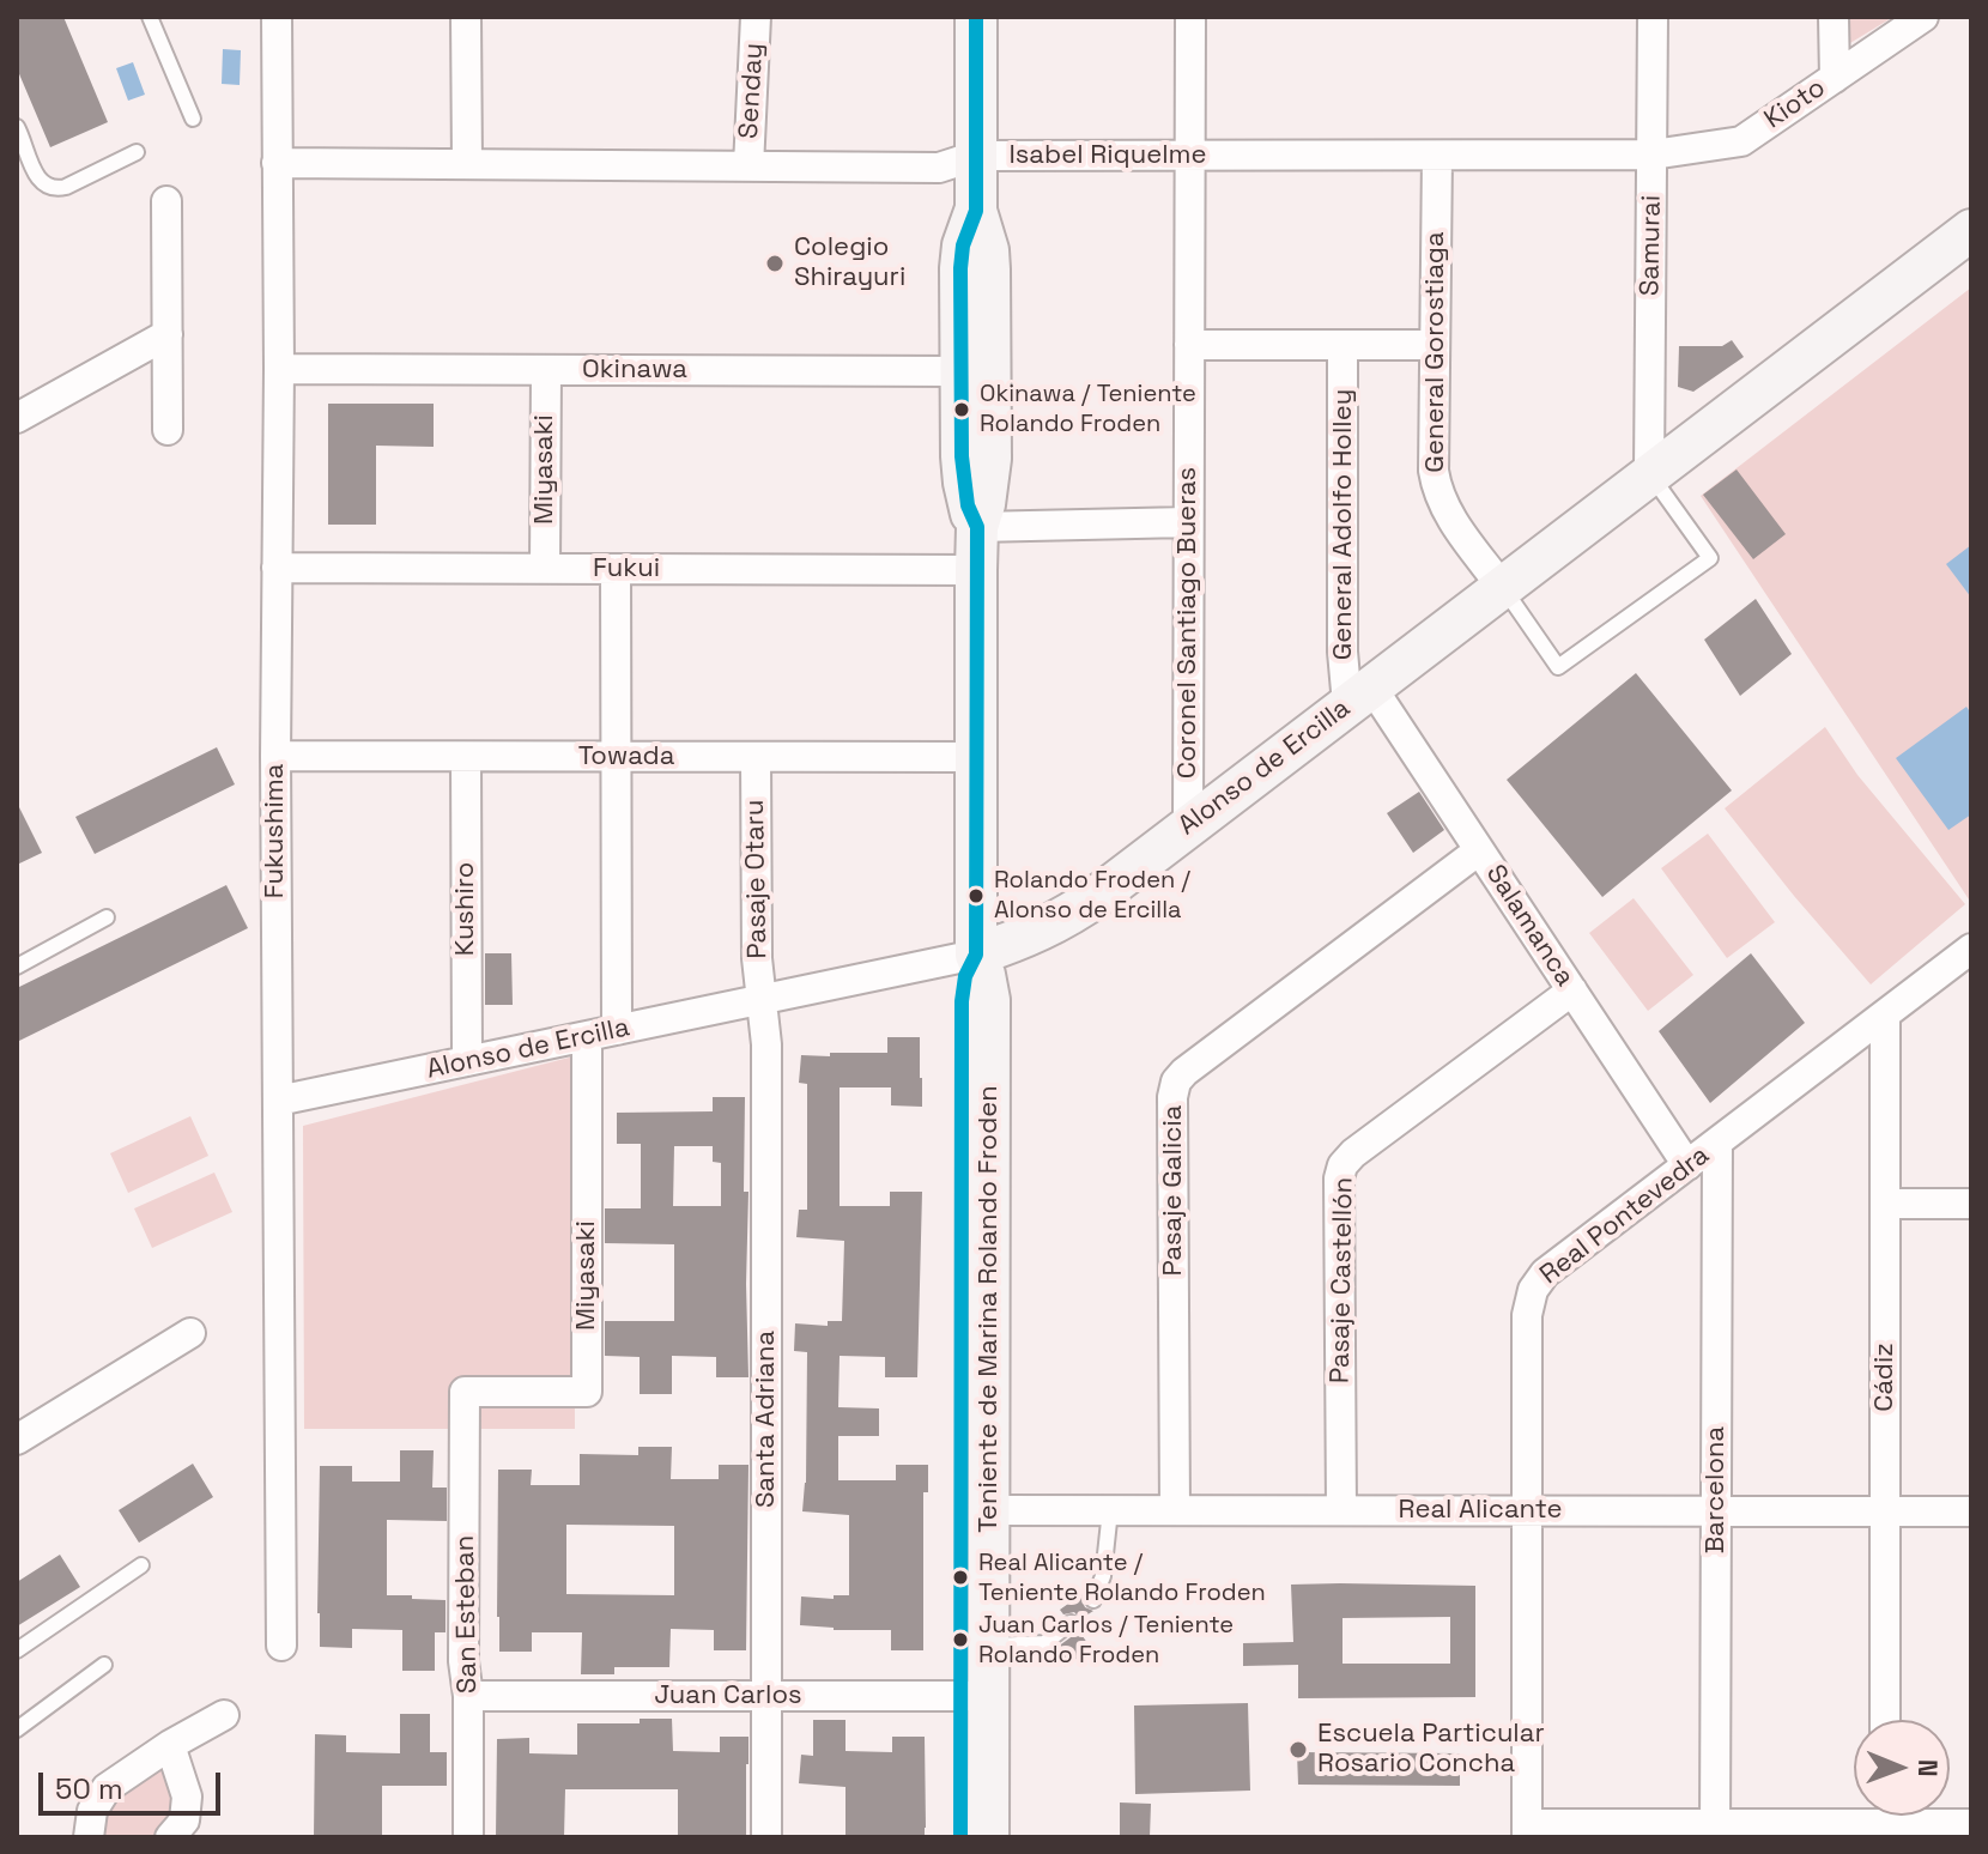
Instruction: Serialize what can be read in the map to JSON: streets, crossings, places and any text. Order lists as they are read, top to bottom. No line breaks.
{"streets":{"street":["Senday","Kioto","Isabel Riquelme","Samurai","General Gorostiaga","Okinawa","Miyasaki","General Adolfo Holley","Fukui","Coronel Santiago Bueras","Towada","Alonso de Ercilla","Fukushima","Pasaje Otaru","Kushiro","Salamanca","Pasaje Galicia","Real Pontevedra","Pasaje Castellón","Teniente de Marina Rolando Froden","Cádiz","Santa Adriana","Barcelona","Real Alicante","San Esteban","Juan Carlos"]},"crossings":[["Senday","Isabel Riquelme"],["Kioto","Isabel Riquelme"],["Kioto","Samurai"],["Isabel Riquelme","Samurai"],["Isabel Riquelme","General Gorostiaga"],["Isabel Riquelme","Coronel Santiago Bueras"],["Isabel Riquelme","Fukushima"],["Isabel Riquelme","Teniente de Marina Rolando Froden"],["Samurai","Alonso de Ercilla"],["General Gorostiaga","Alonso de Ercilla"],["Okinawa","Miyasaki"],["Okinawa","Fukushima"],["Okinawa","Teniente de Marina Rolando Froden"],["Miyasaki","Fukui"],["Miyasaki","Alonso de Ercilla"],["Miyasaki","San Esteban"],["General Adolfo Holley","Alonso de Ercilla"],["General Adolfo Holley","Salamanca"],["Fukui","Fukushima"],["Fukui","Teniente de Marina Rolando Froden"],["Coronel Santiago Bueras","Alonso de Ercilla"],["Towada","Fukushima"],["Towada","Pasaje Otaru"],["Towada","Kushiro"],["Towada","Teniente de Marina Rolando Froden"],["Alonso de Ercilla","Fukushima"],["Alonso de Ercilla","Pasaje Otaru"],["Alonso de Ercilla","Kushiro"],["Alonso de Ercilla","Salamanca"],["Alonso de Ercilla","Teniente de Marina Rolando Froden"],["Alonso de Ercilla","Santa Adriana"],["Pasaje Otaru","Santa Adriana"],["Salamanca","Pasaje Galicia"],["Salamanca","Real Pontevedra"],["Salamanca","Pasaje Castellón"],["Pasaje Galicia","Real Alicante"],["Real Pontevedra","Cádiz"],["Real Pontevedra","Barcelona"],["Real Pontevedra","Real Alicante"],["Pasaje Castellón","Real Alicante"],["Teniente de Marina Rolando Froden","Real Alicante"],["Teniente de Marina Rolando Froden","Juan Carlos"],["Cádiz","Real Alicante"],["Santa Adriana","Juan Carlos"],["Barcelona","Real Alicante"],["San Esteban","Juan Carlos"]],"places":["Colegio Shirayuri","Okinawa / Teniente Rolando Froden","Rolando Froden / Alonso de Ercilla","Real Alicante / Teniente Rolando Froden","Juan Carlos / Teniente Rolando Froden","Escuela Particular Rosario Concha"],"scale_bar":"50 m","north":"right"}
